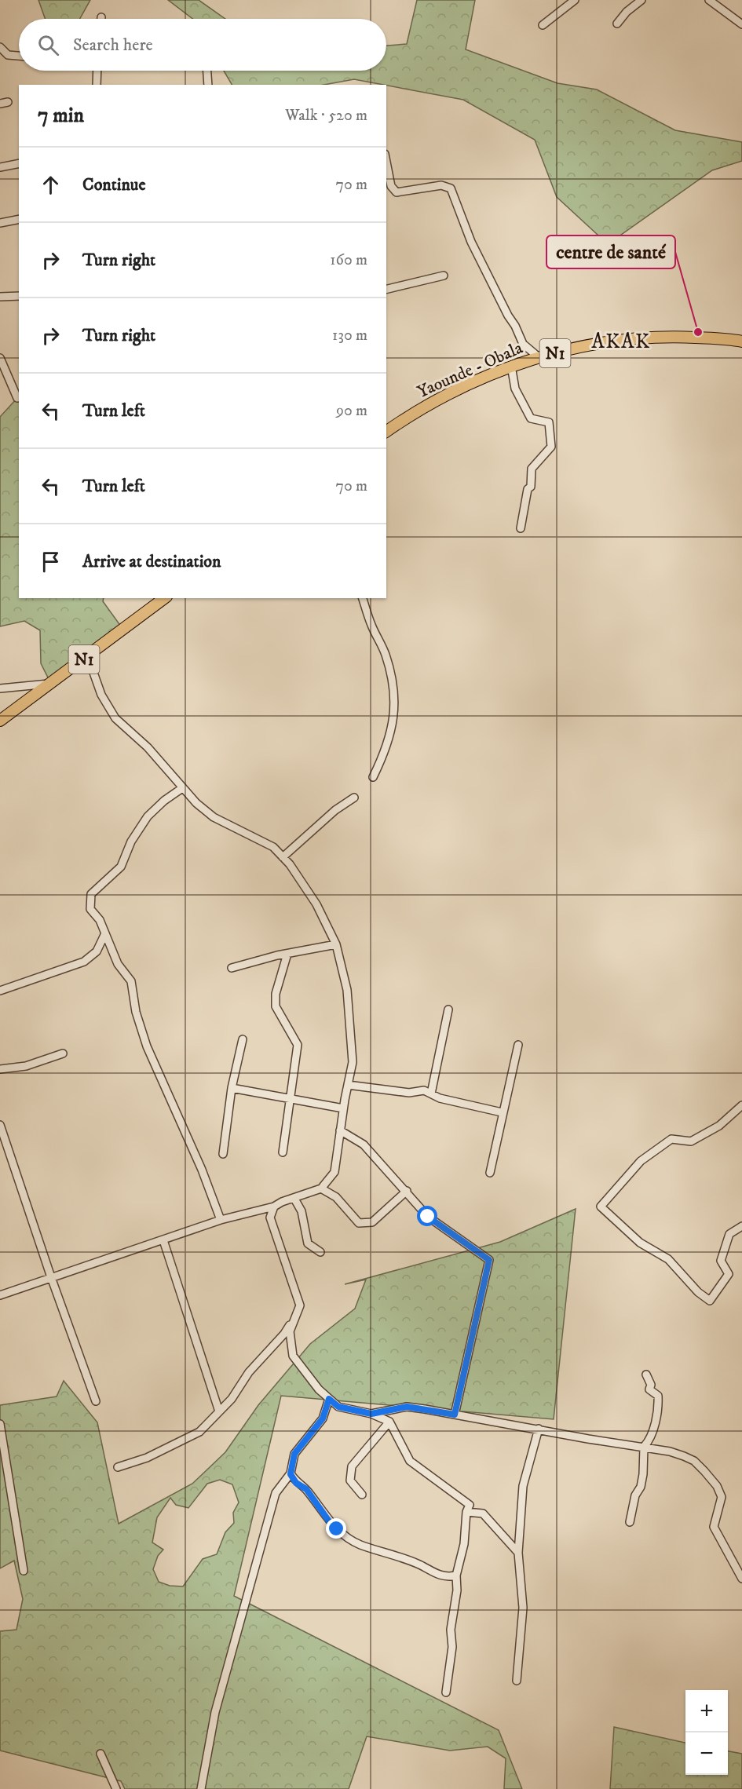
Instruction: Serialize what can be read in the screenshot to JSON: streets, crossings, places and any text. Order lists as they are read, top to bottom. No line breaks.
{"streets":{"highway":["N1","Yaounde - Obala"]},"districts":["AKAK"],"places":["centre de santé"],"page":{"search":"Search here","heading":["7 min","Walk · 520 m"],"list":[["Continue","70 m"],["Turn right","160 m"],["Turn right","130 m"],["Turn left","90 m"],["Turn left","70 m"],"Arrive at destination"],"map_buttons":["+","−"]}}
